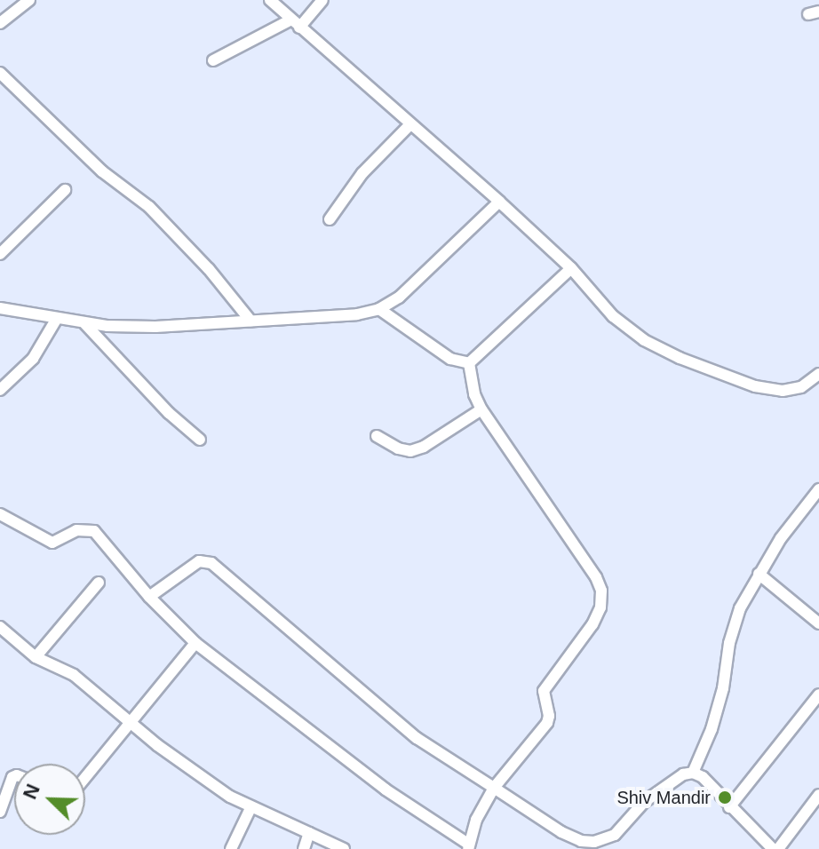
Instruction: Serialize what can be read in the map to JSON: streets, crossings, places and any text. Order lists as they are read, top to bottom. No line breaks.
{"places":["Shiv Mandir"],"north":"top left"}
